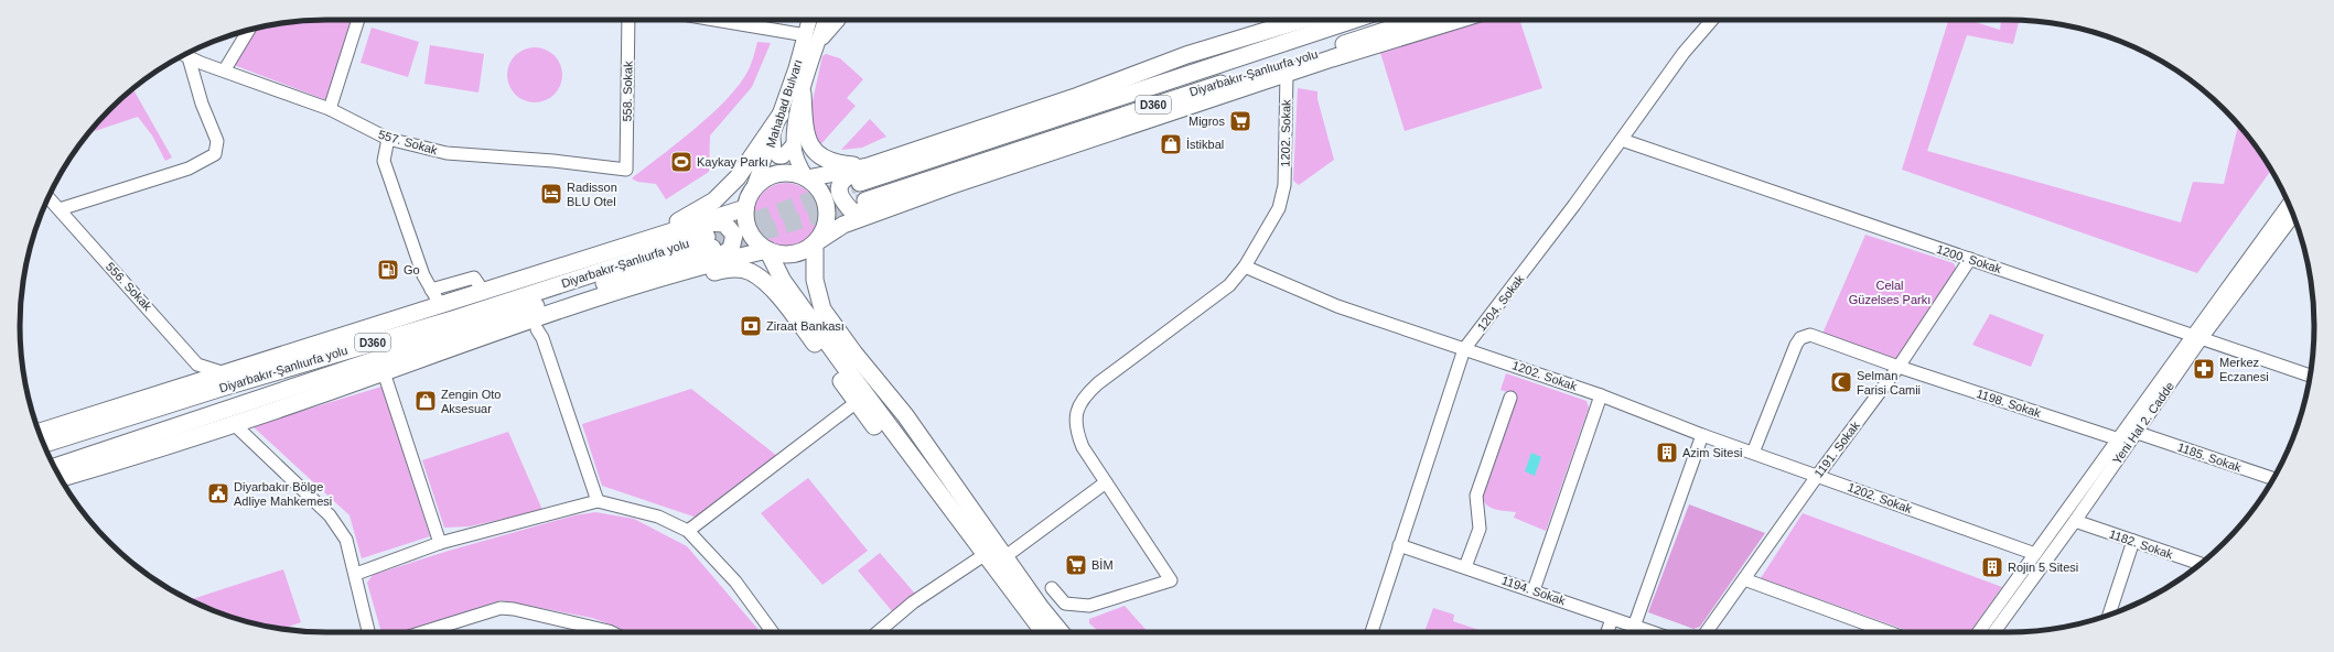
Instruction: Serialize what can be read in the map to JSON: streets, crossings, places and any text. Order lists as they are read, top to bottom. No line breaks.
{"streets":{"highway":["Diyarbakır-Şanlıurfa yolu","D360"],"main road":["Mahabad Bulvarı"],"street":["558. Sokak","1202. Sokak","557. Sokak","1200. Sokak","556. Sokak","1204. Sokak","1198. Sokak","Yeni Hal 2. Cadde","1191. Sokak","1185. Sokak","1182. Sokak","1194. Sokak"]},"crossings":[["Diyarbakır-Şanlıurfa yolu","1202. Sokak"],["558. Sokak","557. Sokak"],["1202. Sokak","1204. Sokak"],["1202. Sokak","1198. Sokak"],["1202. Sokak","1191. Sokak"],["1200. Sokak","1204. Sokak"],["1200. Sokak","Yeni Hal 2. Cadde"],["1200. Sokak","1191. Sokak"],["1204. Sokak","1194. Sokak"],["1198. Sokak","1191. Sokak"],["Yeni Hal 2. Cadde","1185. Sokak"],["Yeni Hal 2. Cadde","1182. Sokak"]],"parks":["Celal Güzelses Parkı"],"places":{"supermarket":["Migros","BİM"],"shop":["İstikbal","Zengin Oto Aksesuar"],"sports":["Kaykay Parkı"],"hotel":["Radisson BLU Otel"],"fuel station":["Go"],"bank":["Ziraat Bankası"],"pharmacy":["Merkez Eczanesi"],"mosque":["Selman Farisi Camii"],"building":["Azim Sitesi","Rojin 5 Sitesi"],"public building":["Diyarbakır Bölge Adliye Mahkemesi"]}}
